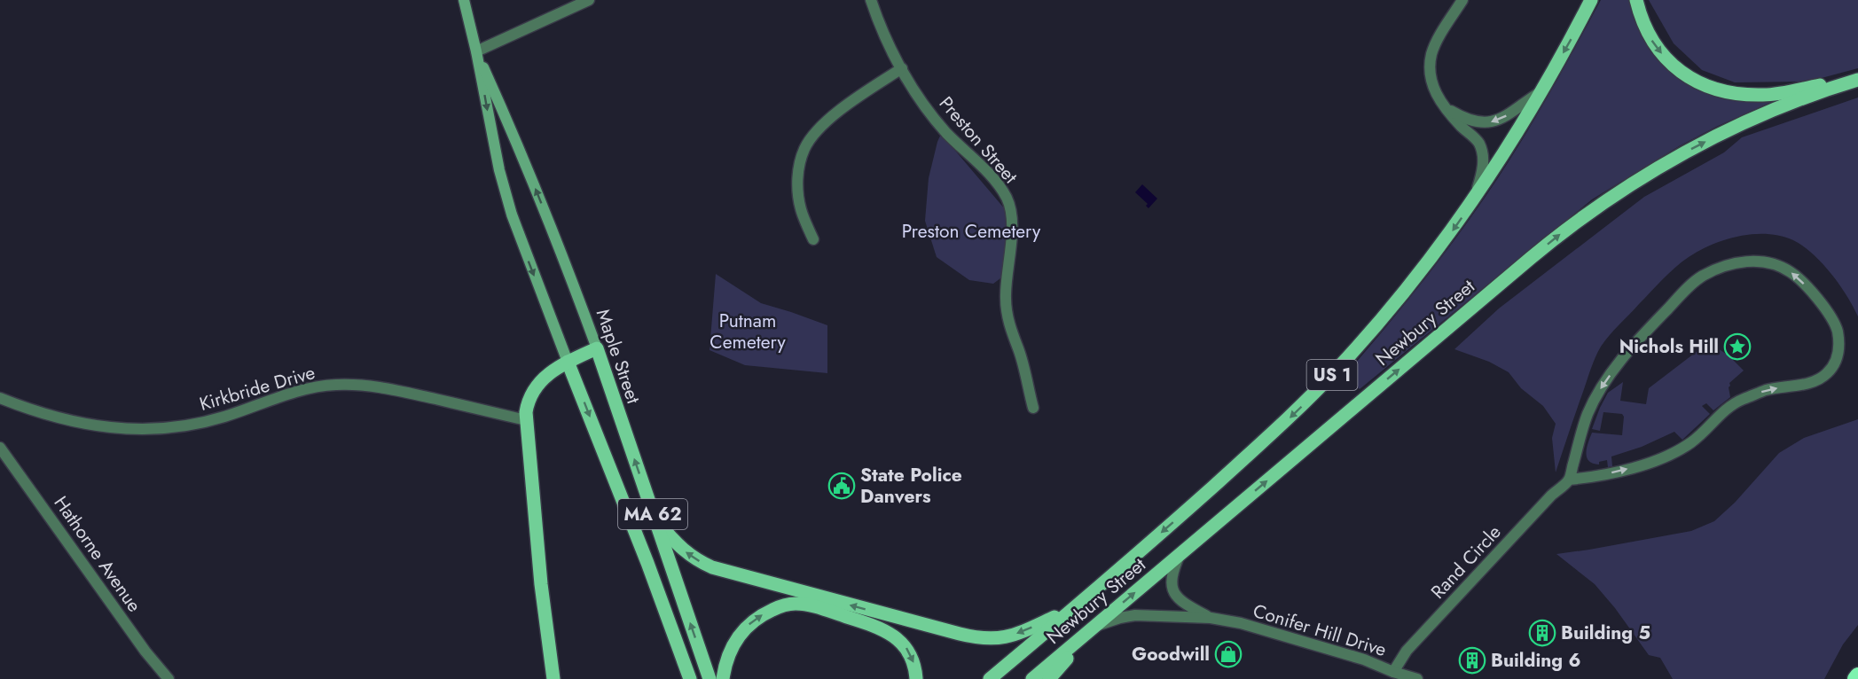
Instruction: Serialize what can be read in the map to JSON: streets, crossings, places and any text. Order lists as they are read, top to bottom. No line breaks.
{"streets":{"main road":["Newbury Street","Maple Street","US 1","MA 62"],"street":["Preston Street","Kirkbride Drive","Hathorne Avenue","Rand Circle","Conifer Hill Drive"]},"crossings":[["Newbury Street","Conifer Hill Drive"],["Rand Circle","Conifer Hill Drive"]],"parks":["Preston Cemetery","Putnam Cemetery"],"places":{"place":["Nichols Hill"],"public building":["State Police Danvers"],"building":["Building 5","Building 6"],"shop":["Goodwill"]}}
